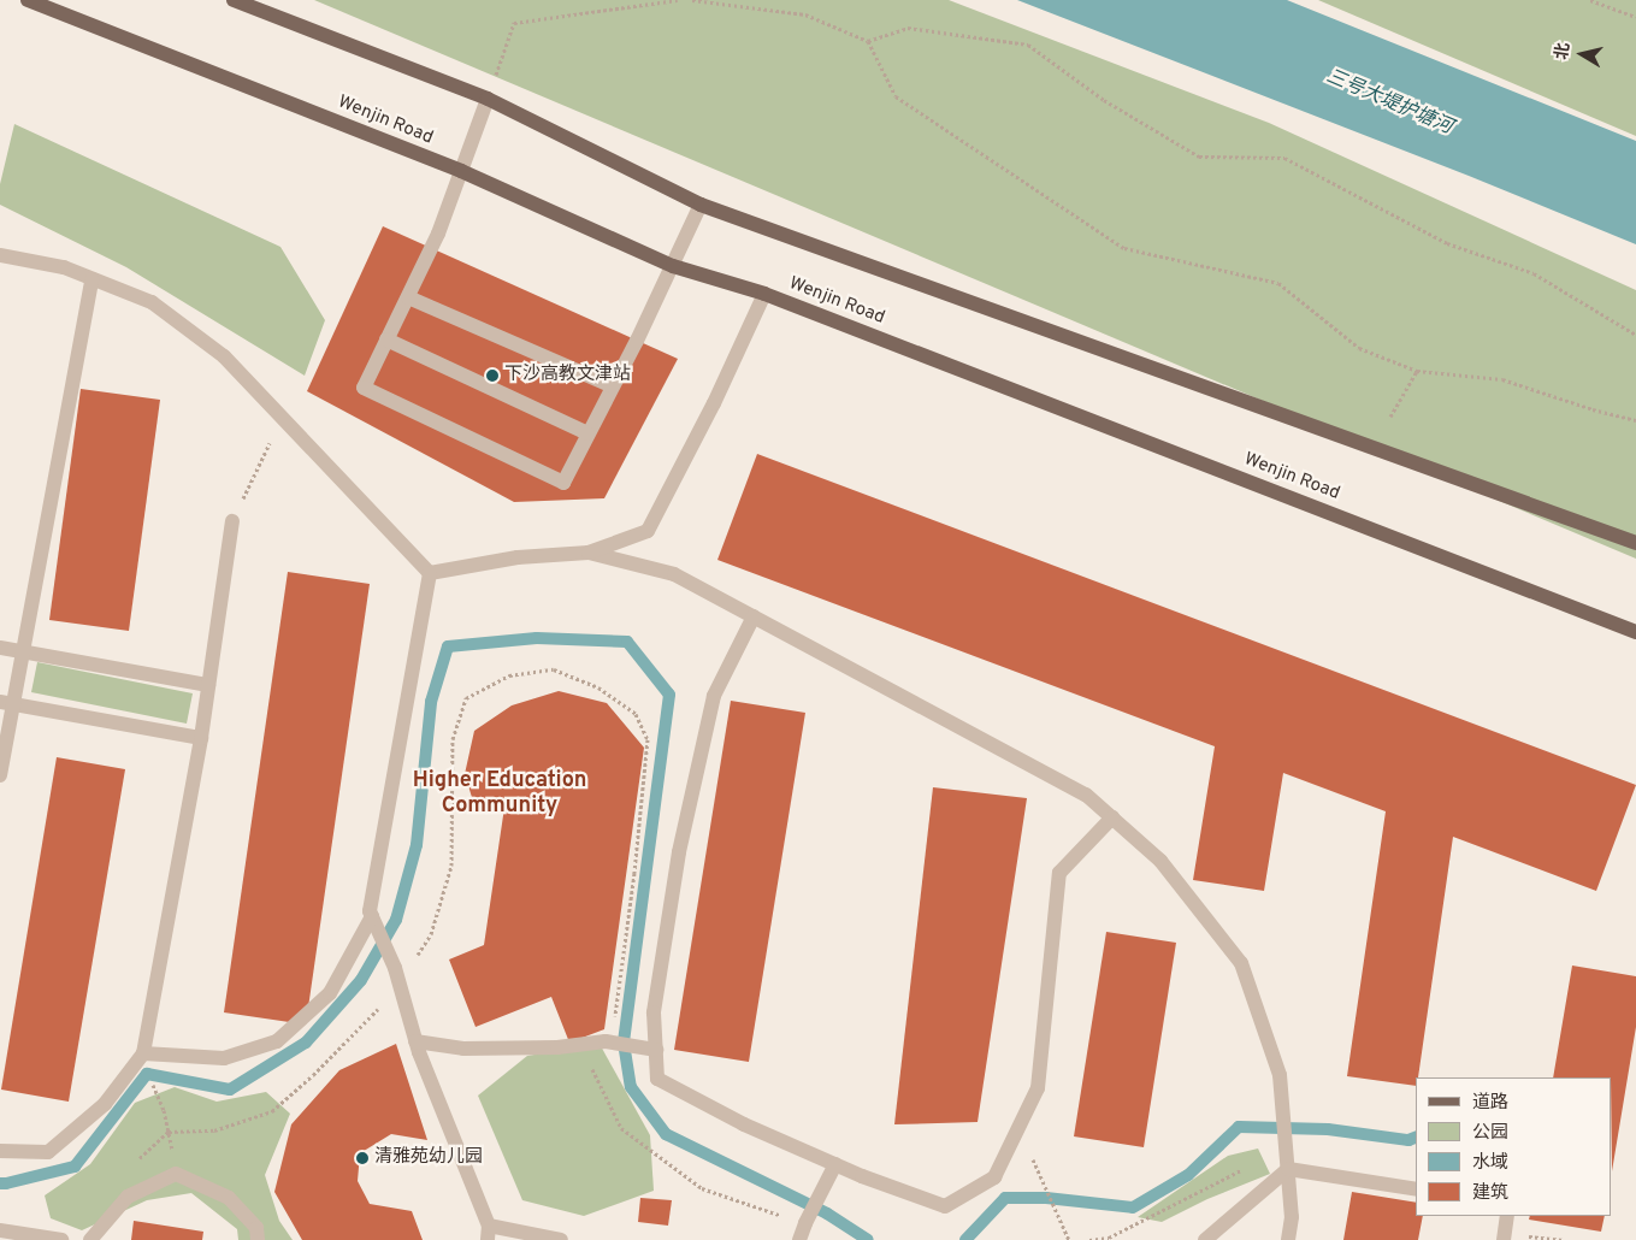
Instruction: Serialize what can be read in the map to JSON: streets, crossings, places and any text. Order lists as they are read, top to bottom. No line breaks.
{"streets":{"main road":["Wenjin Road"]},"districts":["Higher Education Community"],"water":["三号大堤护塘河"],"places":["下沙高教文津站","清雅苑幼儿园"],"legend":["道路","公园","水域","建筑"],"north":"left"}
